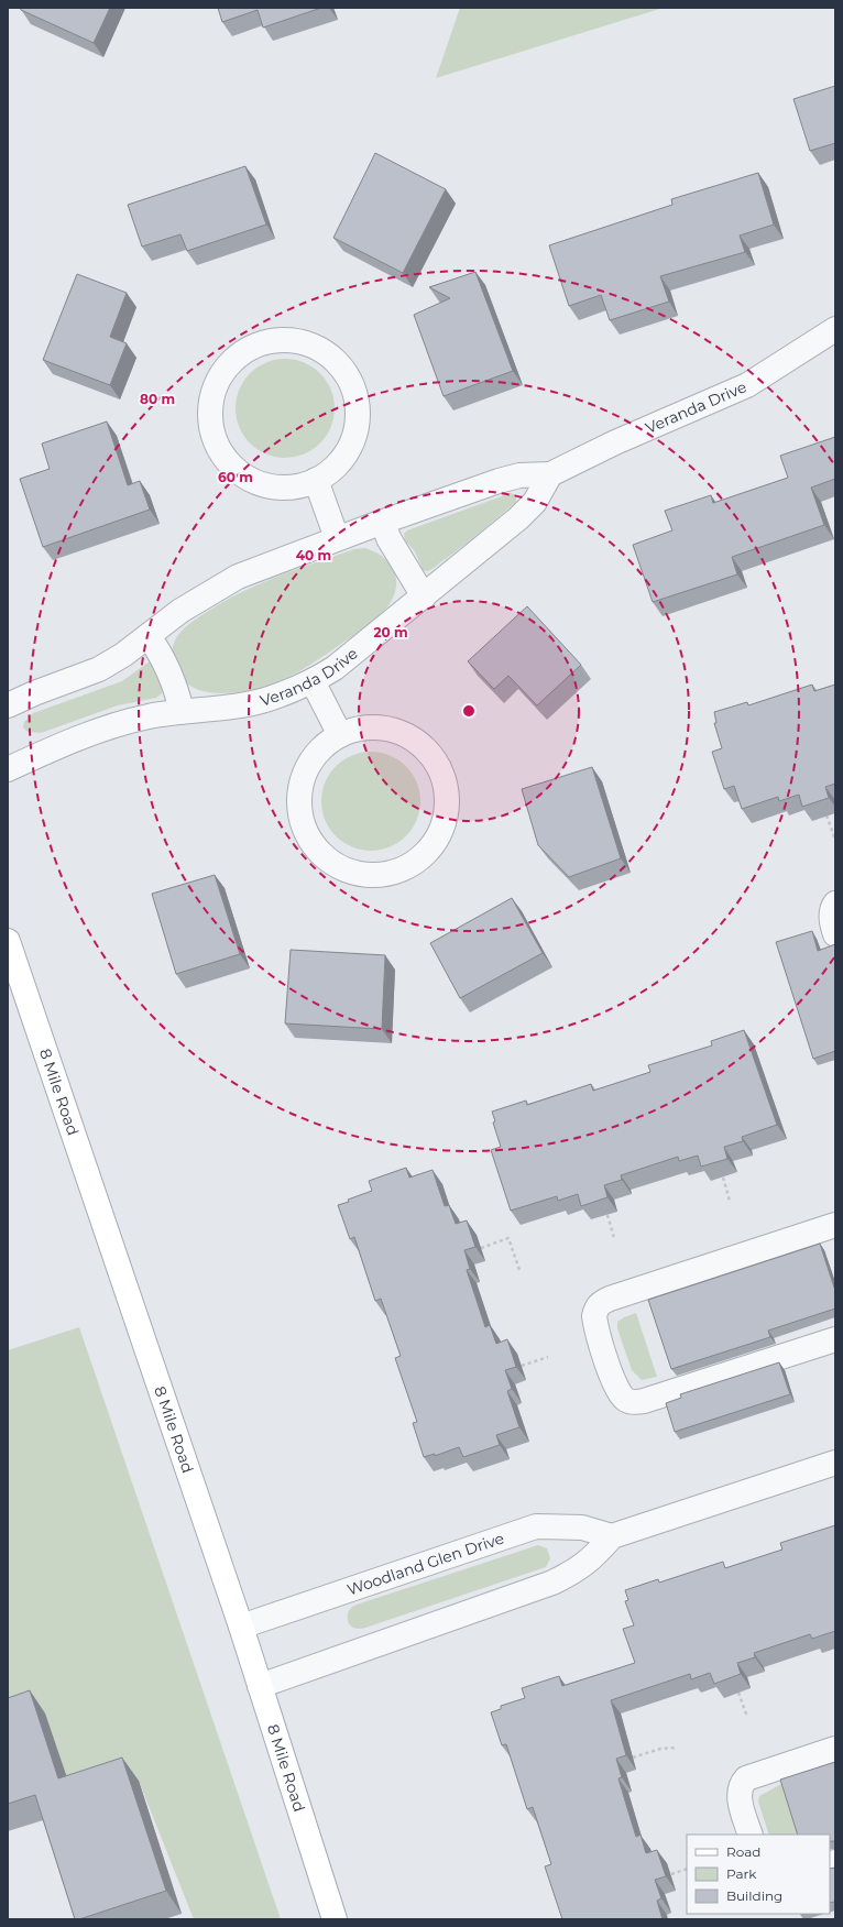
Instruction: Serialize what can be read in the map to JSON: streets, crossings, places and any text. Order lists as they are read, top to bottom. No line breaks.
{"streets":{"main road":["8 Mile Road"],"street":["Veranda Drive","Woodland Glen Drive"]},"crossings":[["8 Mile Road","Woodland Glen Drive"]],"legend":["Road","Park","Building"],"rings":["80 m","60 m","40 m","20 m"]}
